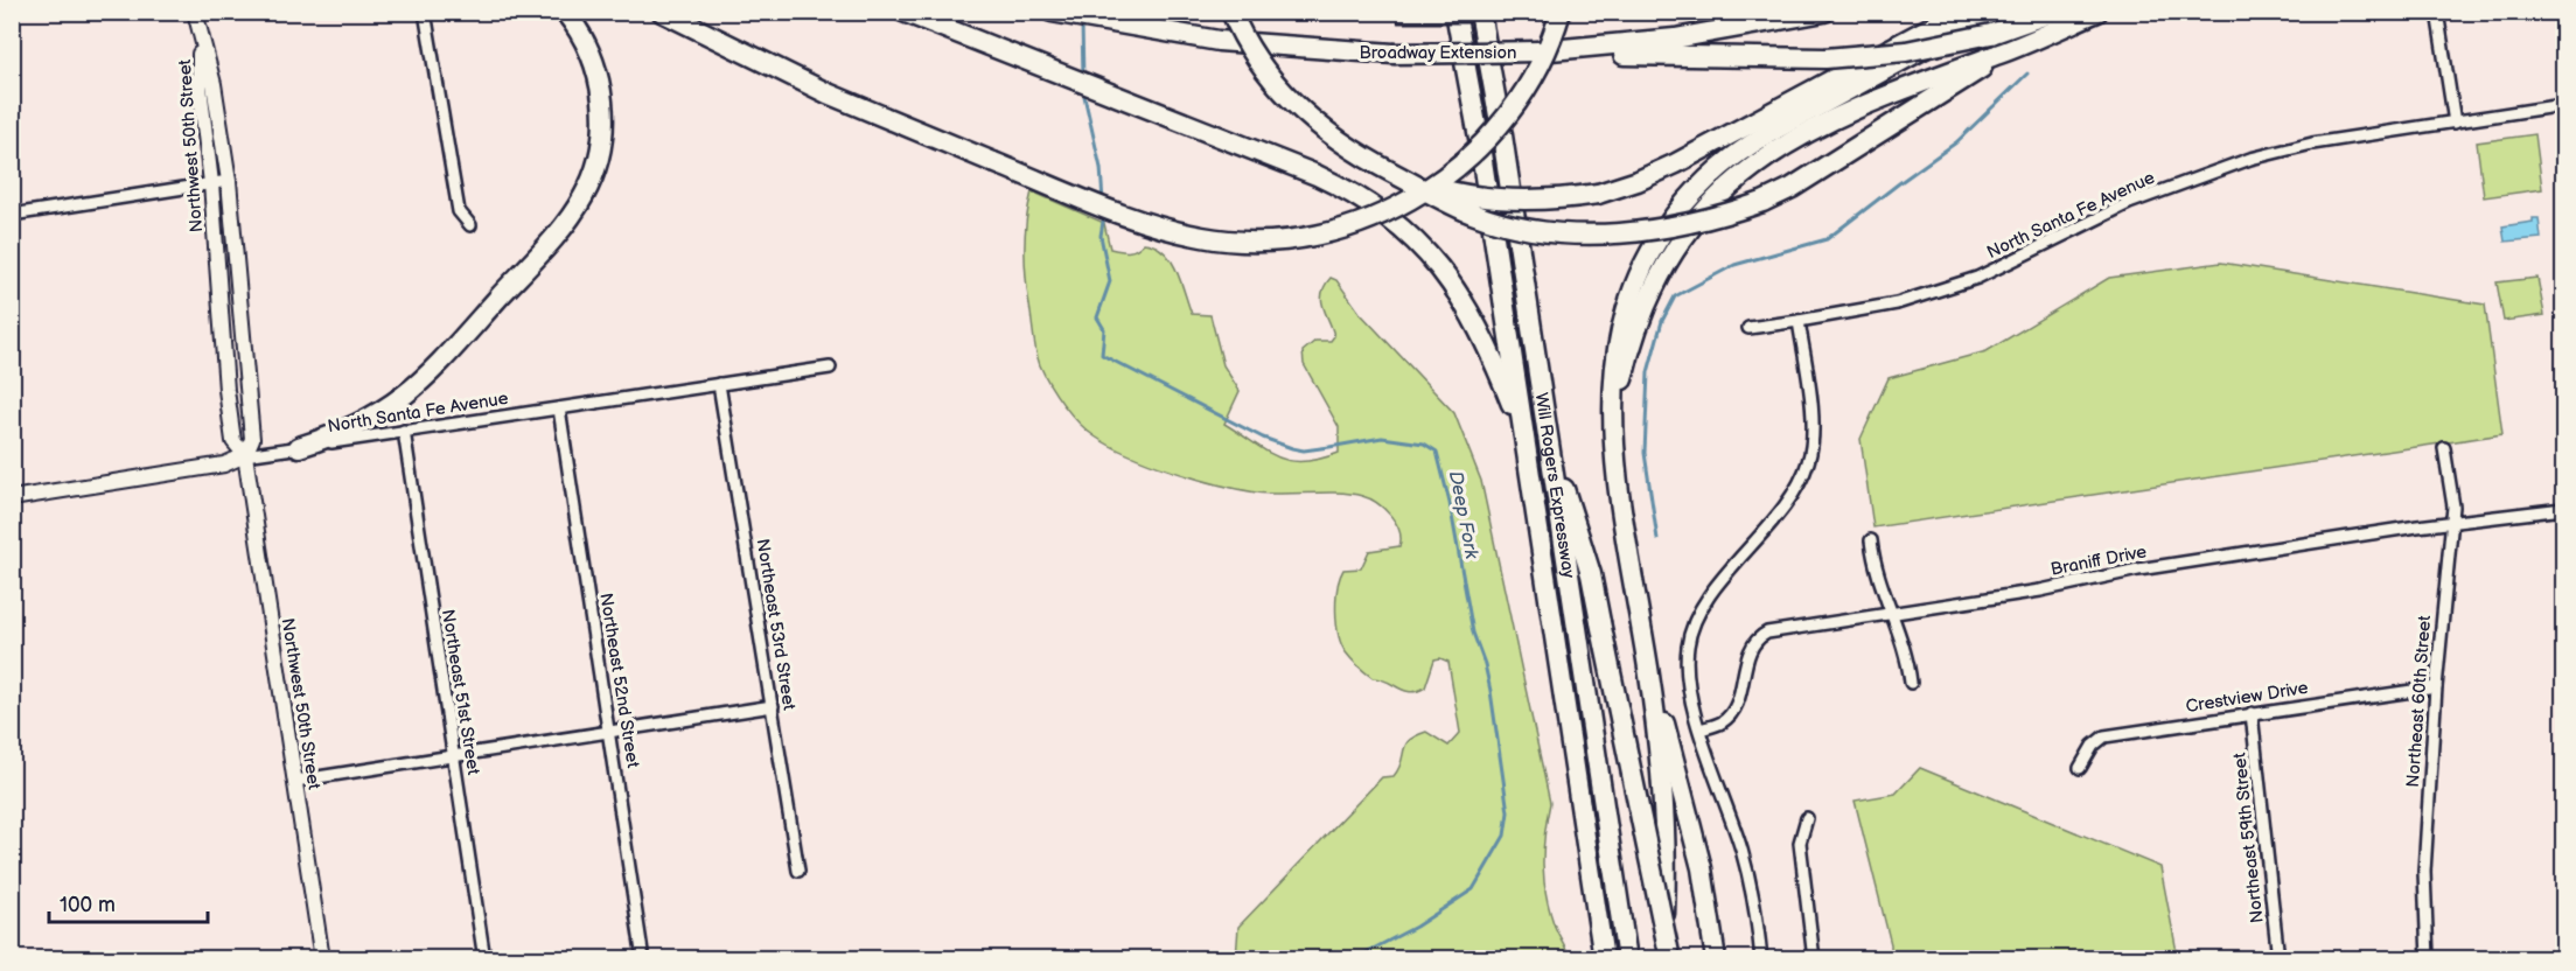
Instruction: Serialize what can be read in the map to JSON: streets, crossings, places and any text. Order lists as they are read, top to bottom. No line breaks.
{"streets":{"highway":["Broadway Extension","Will Rogers Expressway"],"main road":["Northwest 50th Street","North Santa Fe Avenue"],"street":["Braniff Drive","Northeast 53rd Street","Northeast 52nd Street","Northeast 51st Street","Crestview Drive","Northeast 60th Street","Northeast 59th Street"]},"crossings":[["Northwest 50th Street","North Santa Fe Avenue"],["North Santa Fe Avenue","Northeast 53rd Street"],["North Santa Fe Avenue","Northeast 52nd Street"],["North Santa Fe Avenue","Northeast 51st Street"],["Braniff Drive","Northeast 60th Street"],["Crestview Drive","Northeast 60th Street"],["Crestview Drive","Northeast 59th Street"]],"water":["Deep Fork"],"scale_bar":"100 m"}
